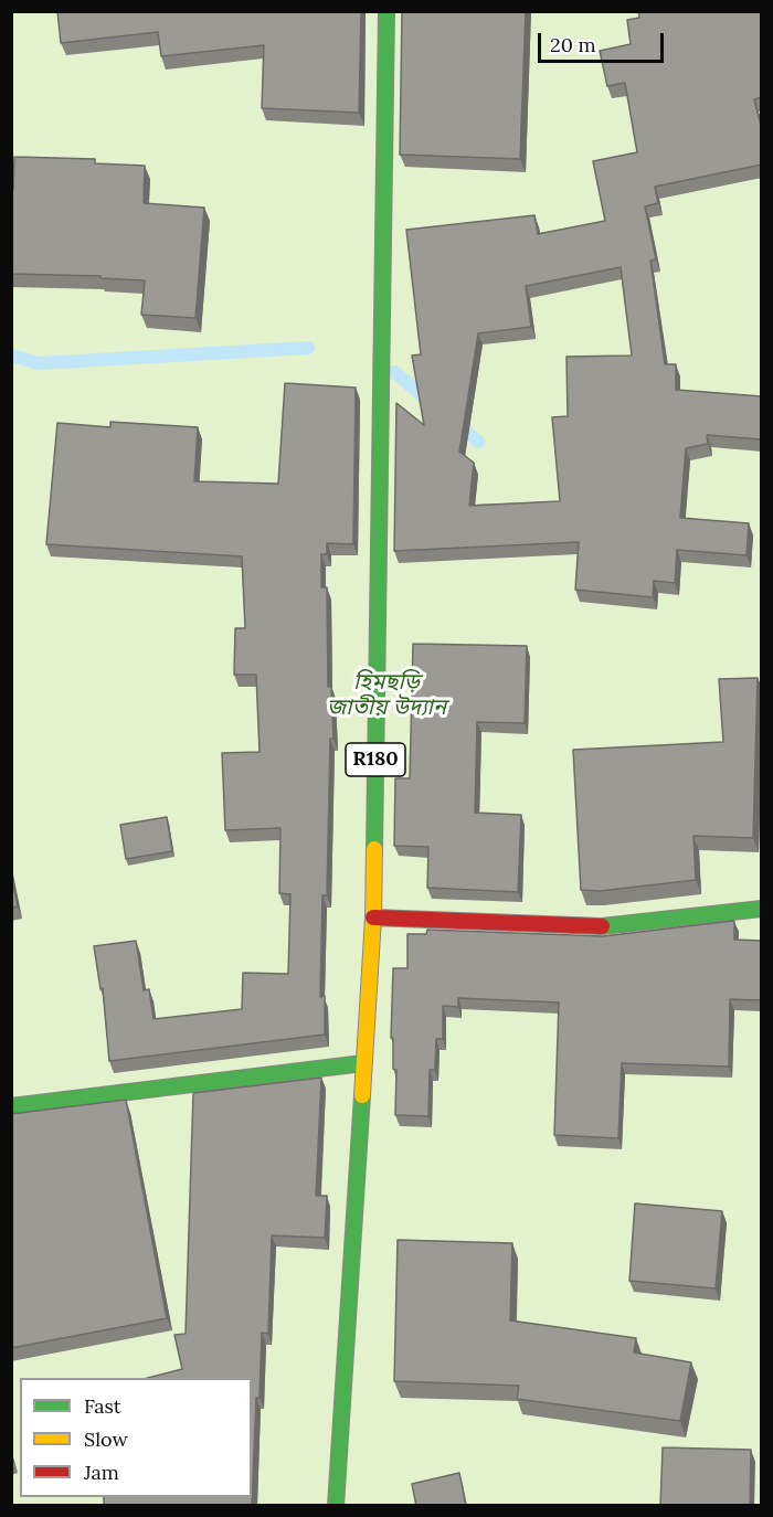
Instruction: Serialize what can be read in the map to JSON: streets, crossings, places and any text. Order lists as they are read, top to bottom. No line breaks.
{"streets":{"main road":["R180"]},"parks":["হিমছড়ি জাতীয় উদ্যান"],"legend":["Fast","Slow","Jam"],"scale_bar":"20 m"}
